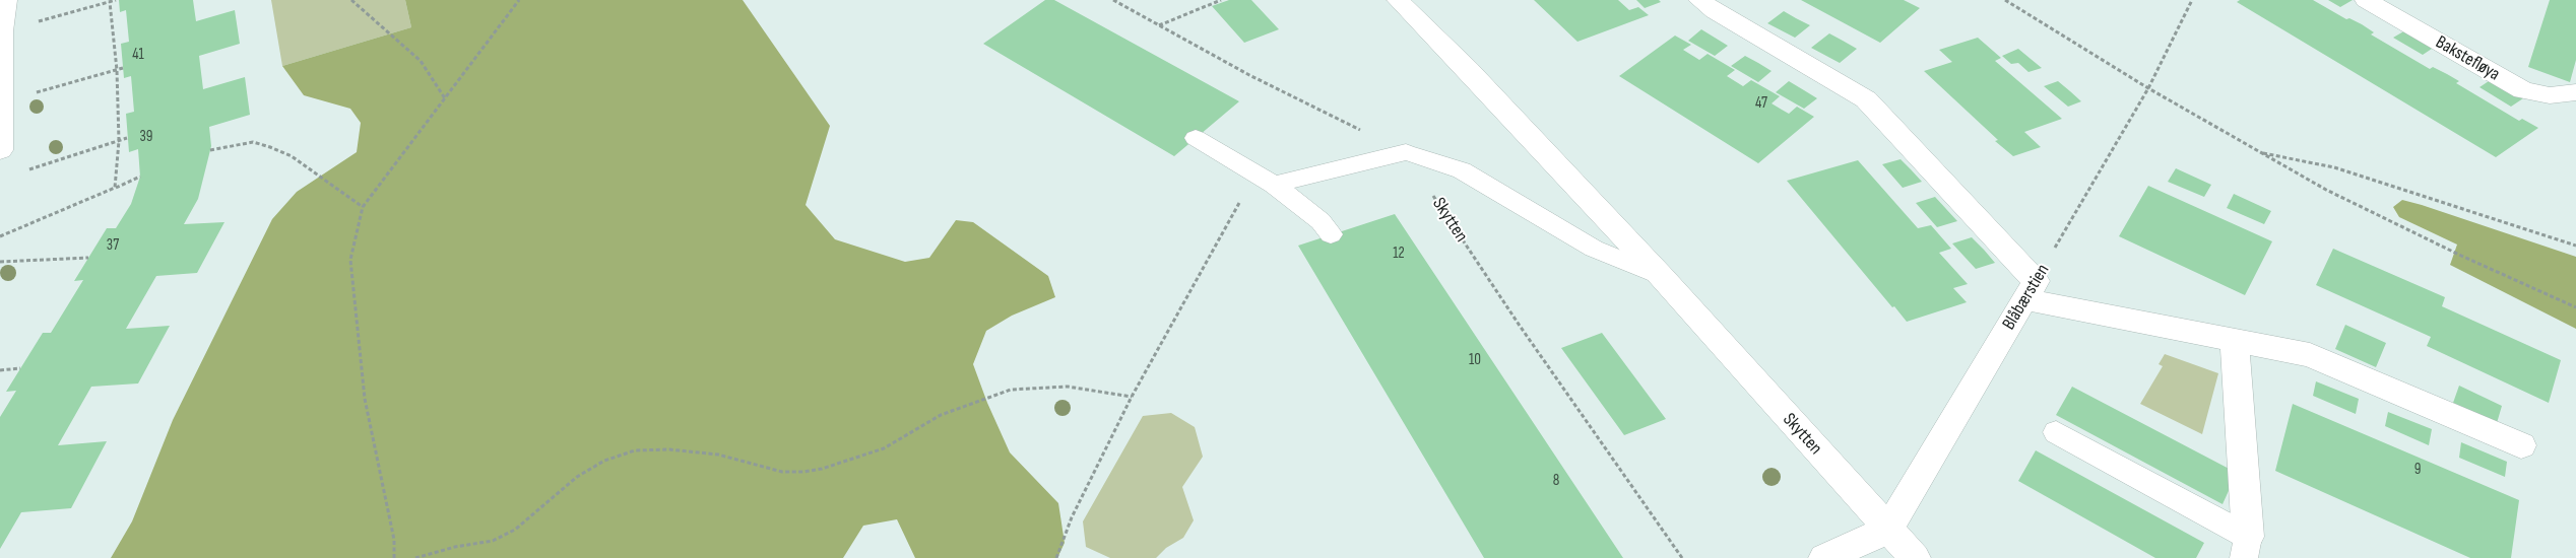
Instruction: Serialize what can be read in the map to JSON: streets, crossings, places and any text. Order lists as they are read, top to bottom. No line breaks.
{"streets":{"street":["Bakstefløya","Skytten","Blåbærstien"]},"crossings":[["Skytten","Blåbærstien"]],"house_numbers":["41","47","39","37","12","10","9","8"]}
